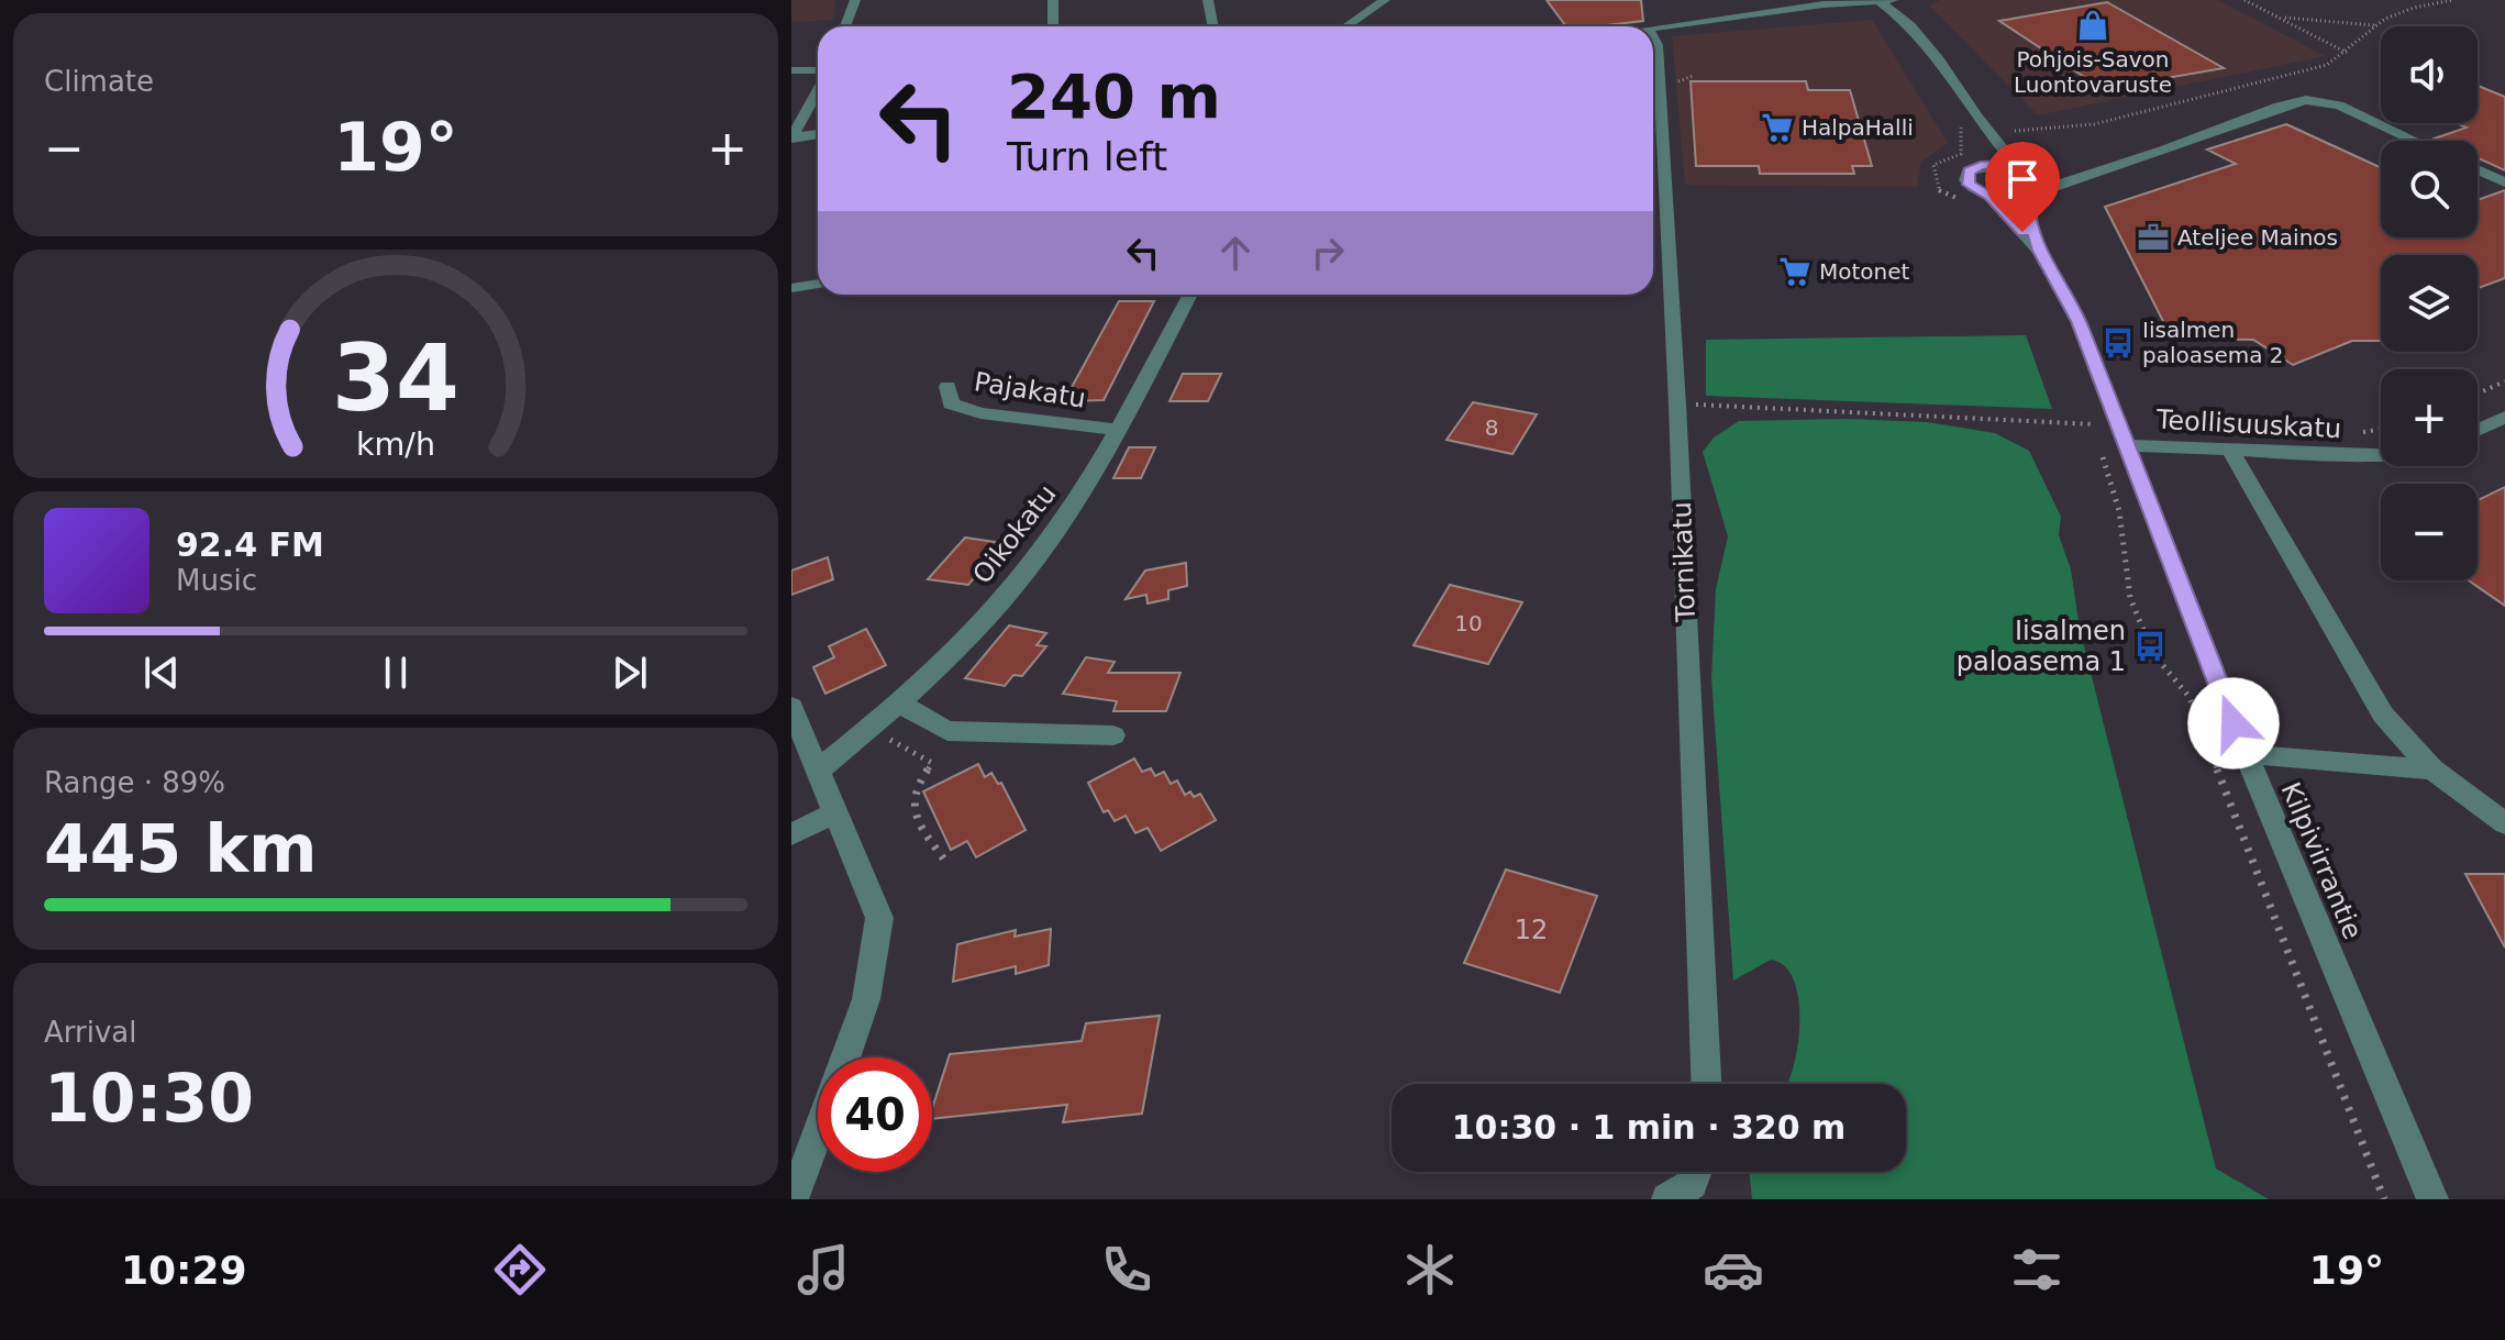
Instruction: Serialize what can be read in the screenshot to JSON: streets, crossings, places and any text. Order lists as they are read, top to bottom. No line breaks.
{"streets":{"street":["Pajakatu","Teollisuuskatu","Oikokatu","Tornikatu","Kilpivirrantie"]},"crossings":[["Pajakatu","Oikokatu"],["Teollisuuskatu","Kilpivirrantie"]],"places":{"shop":["Pohjois-Savon Luontovaruste"],"supermarket":["HalpaHalli","Motonet"],"office":["Ateljee Mainos"],"bus stop":["Iisalmen paloasema 2","Iisalmen paloasema 1"]},"house_numbers":["8","10","12"],"page":{"tile":["Climate",["Range · 89%","445 km"],["Arrival","10:30"]],"map_buttons":["+","−"],"turn":["240 m","Turn left"],"heat":["−","19°","+"],"song":["92.4 FM","Music"],"limit":"40","trip":"10:30 · 1 min · 320 m","tabs":["10:29","19°"],"gauge":["34","km/h"]}}
